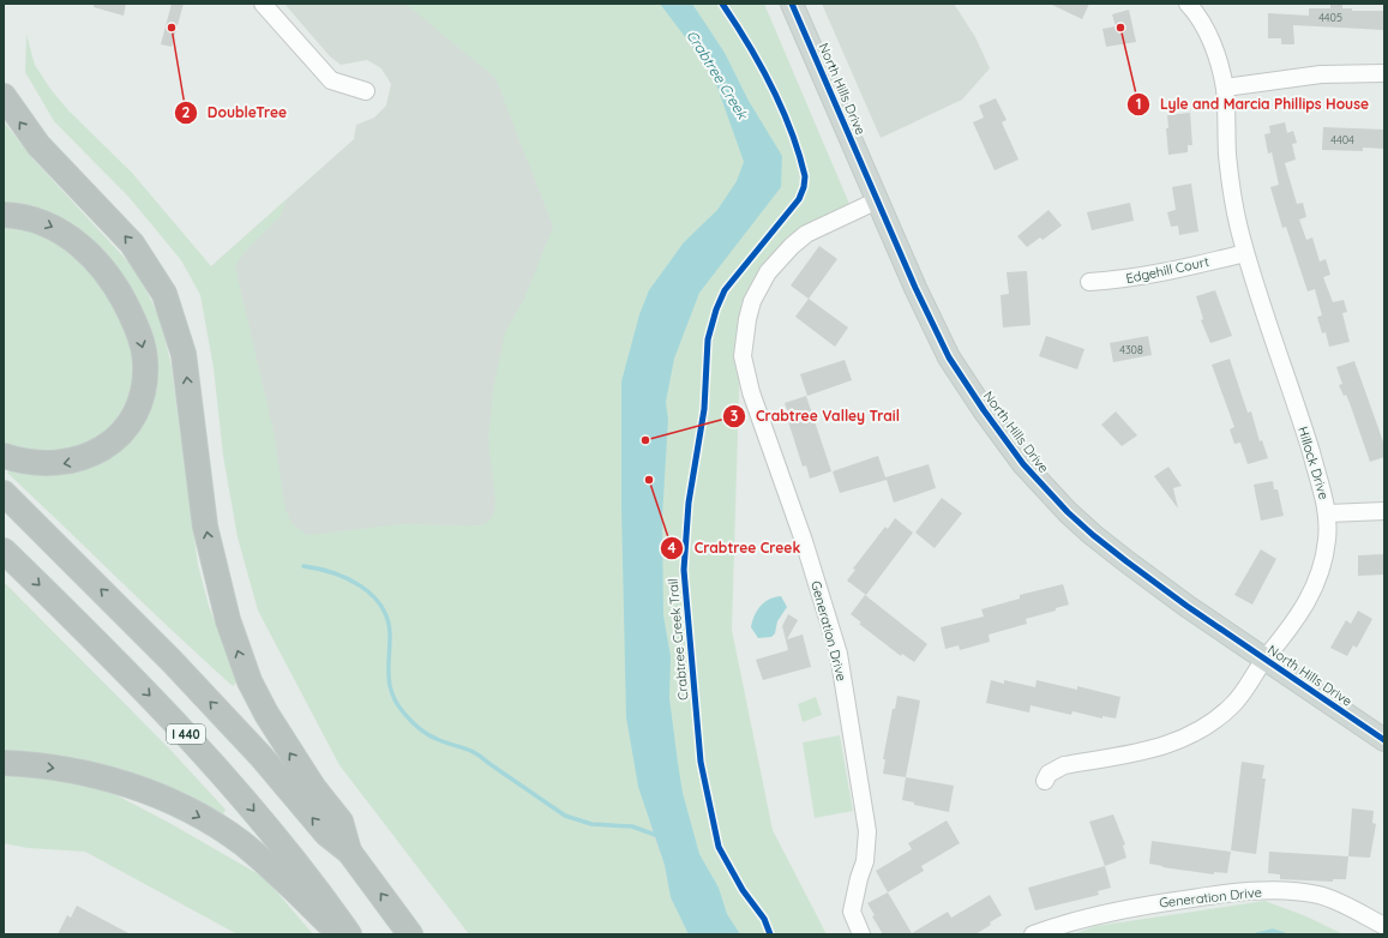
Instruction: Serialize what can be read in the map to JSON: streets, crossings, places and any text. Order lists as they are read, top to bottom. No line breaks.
{"streets":{"highway":["I 440"],"main road":["North Hills Drive"],"street":["Edgehill Court","Hillock Drive","Generation Drive"],"cycle path":["Crabtree Creek Trail"]},"crossings":[["North Hills Drive","Hillock Drive"],["North Hills Drive","Generation Drive"],["Edgehill Court","Hillock Drive"]],"water":["Crabtree Creek"],"places":["DoubleTree","Lyle and Marcia Phillips House","Crabtree Valley Trail","Crabtree Creek"],"house_numbers":["4405","4404","4308"]}
